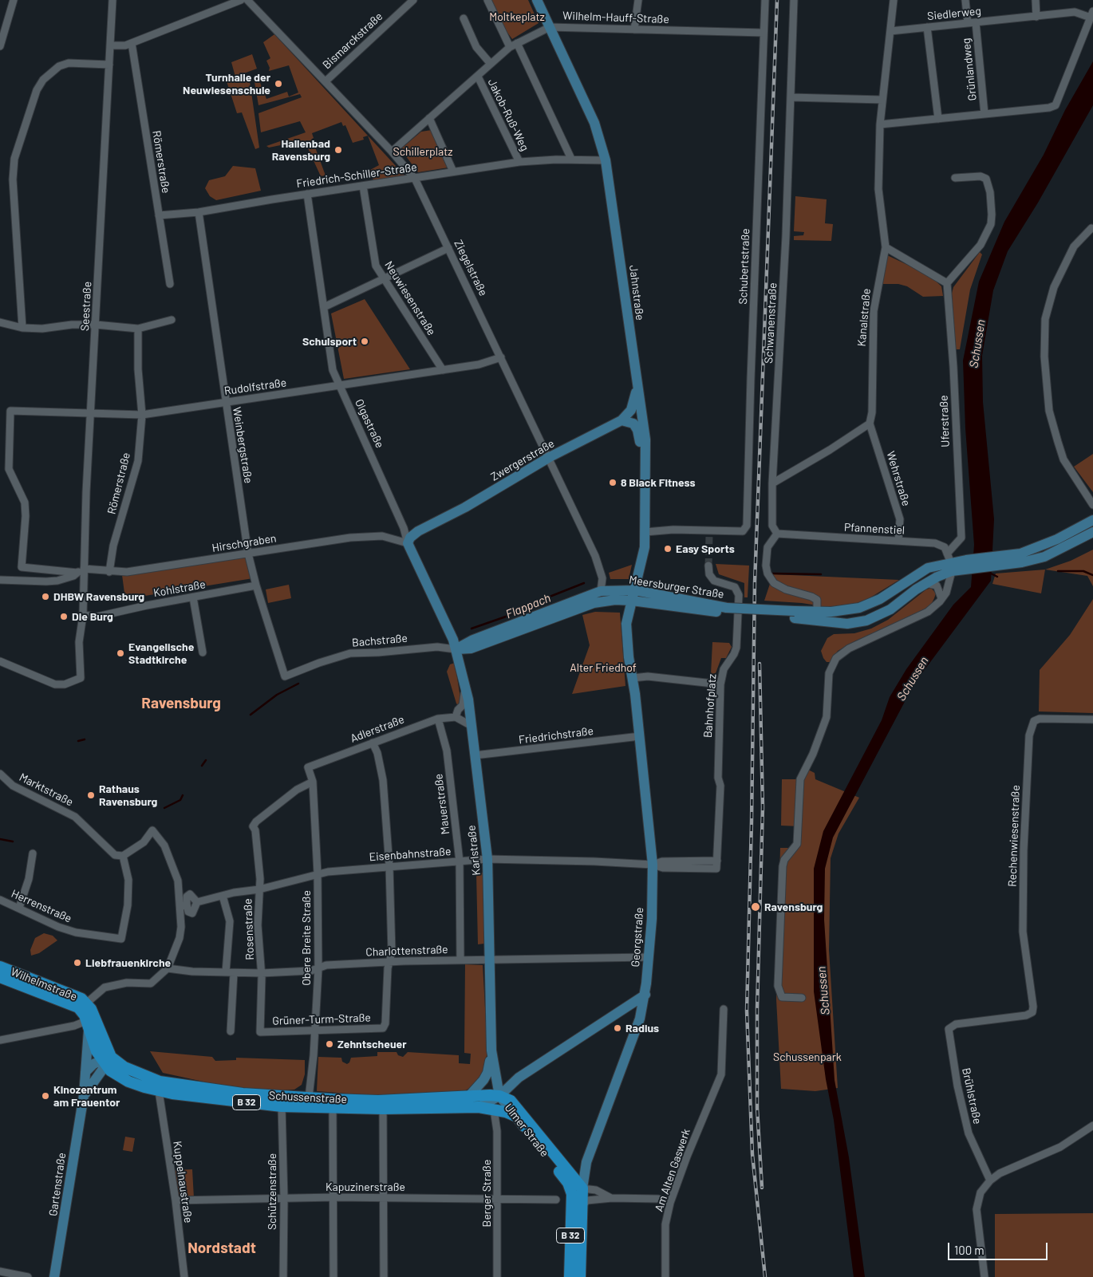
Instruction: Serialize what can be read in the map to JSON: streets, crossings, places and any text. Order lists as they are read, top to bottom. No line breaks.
{"streets":{"main road":["Jahnstraße","Olgastraße","Zwergerstraße","Meersburger Straße","Karlstraße","Georgstraße","Wilhelmstraße","Schussenstraße","B 32","Ulmer Straße","Gartenstraße"],"street":["Siedlerweg","Wilhelm-Hauff-Straße","Bismarckstraße","Grünlandweg","Jakob-Ruß-Weg","Römerstraße","Friedrich-Schiller-Straße","Schubertstraße","Ziegelstraße","Neuwiesenstraße","Seestraße","Kanalstraße","Schwanenstraße","Rudolfstraße","Uferstraße","Weinbergstraße","Wehrstraße","Pfannenstiel","Hirschgraben","Kohlstraße","Bachstraße","Bahnhofplatz","Adlerstraße","Friedrichstraße","Marktstraße","Mauerstraße","Rechenwiesenstraße","Eisenbahnstraße","Herrenstraße","Rosenstraße","Obere Breite Straße","Charlottenstraße","Grüner-Turm-Straße","Brühlstraße","Am Alten Gaswerk","Kuppelnaustraße","Kapuzinerstraße","Schützenstraße","Berger Straße"]},"crossings":[["Siedlerweg","Grünlandweg"],["Siedlerweg","Kanalstraße"],["Wilhelm-Hauff-Straße","Jakob-Ruß-Weg"],["Wilhelm-Hauff-Straße","Schubertstraße"],["Wilhelm-Hauff-Straße","Ziegelstraße"],["Wilhelm-Hauff-Straße","Jahnstraße"],["Bismarckstraße","Ziegelstraße"],["Grünlandweg","Kanalstraße"],["Jakob-Ruß-Weg","Friedrich-Schiller-Straße"],["Römerstraße","Friedrich-Schiller-Straße"],["Römerstraße","Rudolfstraße"],["Römerstraße","Hirschgraben"],["Friedrich-Schiller-Straße","Ziegelstraße"],["Friedrich-Schiller-Straße","Jahnstraße"],["Friedrich-Schiller-Straße","Neuwiesenstraße"],["Friedrich-Schiller-Straße","Olgastraße"],["Friedrich-Schiller-Straße","Weinbergstraße"],["Schubertstraße","Jahnstraße"],["Ziegelstraße","Rudolfstraße"],["Ziegelstraße","Zwergerstraße"],["Ziegelstraße","Meersburger Straße"],["Jahnstraße","Zwergerstraße"],["Jahnstraße","Meersburger Straße"],["Jahnstraße","Georgstraße"],["Neuwiesenstraße","Rudolfstraße"],["Seestraße","Rudolfstraße"],["Seestraße","Hirschgraben"],["Seestraße","Kohlstraße"],["Kanalstraße","Wehrstraße"],["Schwanenstraße","Pfannenstiel"],["Rudolfstraße","Olgastraße"],["Rudolfstraße","Weinbergstraße"],["Rudolfstraße","Hirschgraben"],["Uferstraße","Pfannenstiel"],["Uferstraße","Meersburger Straße"],["Olgastraße","Zwergerstraße"],["Olgastraße","Hirschgraben"],["Olgastraße","Meersburger Straße"],["Olgastraße","Bachstraße"],["Olgastraße","Karlstraße"],["Weinbergstraße","Hirschgraben"],["Weinbergstraße","Kohlstraße"],["Weinbergstraße","Bachstraße"],["Zwergerstraße","Hirschgraben"],["Wehrstraße","Pfannenstiel"],["Pfannenstiel","Meersburger Straße"],["Meersburger Straße","Bachstraße"],["Meersburger Straße","Karlstraße"],["Meersburger Straße","Georgstraße"],["Bachstraße","Karlstraße"],["Bahnhofplatz","Eisenbahnstraße"],["Adlerstraße","Mauerstraße"],["Adlerstraße","Obere Breite Straße"],["Friedrichstraße","Karlstraße"],["Friedrichstraße","Georgstraße"],["Marktstraße","Herrenstraße"],["Mauerstraße","Eisenbahnstraße"],["Mauerstraße","Charlottenstraße"],["Rechenwiesenstraße","Brühlstraße"],["Karlstraße","Eisenbahnstraße"],["Karlstraße","Charlottenstraße"],["Karlstraße","Schussenstraße"],["Karlstraße","Ulmer Straße"],["Eisenbahnstraße","Rosenstraße"],["Eisenbahnstraße","Georgstraße"],["Eisenbahnstraße","Obere Breite Straße"],["Rosenstraße","Obere Breite Straße"],["Rosenstraße","Charlottenstraße"],["Rosenstraße","Grüner-Turm-Straße"],["Georgstraße","Charlottenstraße"],["Georgstraße","Schussenstraße"],["Georgstraße","B 32"],["Georgstraße","Ulmer Straße"],["Obere Breite Straße","Charlottenstraße"],["Obere Breite Straße","Grüner-Turm-Straße"],["Obere Breite Straße","Schussenstraße"],["Charlottenstraße","Grüner-Turm-Straße"],["Wilhelmstraße","Schussenstraße"],["Schussenstraße","Ulmer Straße"],["Schussenstraße","Kuppelnaustraße"],["Schussenstraße","Gartenstraße"],["Schussenstraße","Schützenstraße"],["Schussenstraße","Berger Straße"],["B 32","Ulmer Straße"],["Kuppelnaustraße","Kapuzinerstraße"],["Kapuzinerstraße","Schützenstraße"],["Kapuzinerstraße","Berger Straße"]],"districts":["Ravensburg","Nordstadt"],"water":["Schussen","Flappach"],"parks":["Moltkeplatz","Schillerplatz","Alter Friedhof","Schussenpark"],"places":["Turnhalle der Neuwiesenschule","Hallenbad Ravensburg","Schulsport","8 Black Fitness","Easy Sports","DHBW Ravensburg","Die Burg","Evangelische Stadtkirche","Rathaus Ravensburg","Ravensburg","Liebfrauenkirche","Radius","Zehntscheuer","Kinozentrum am Frauentor"],"scale_bar":"100 m"}
